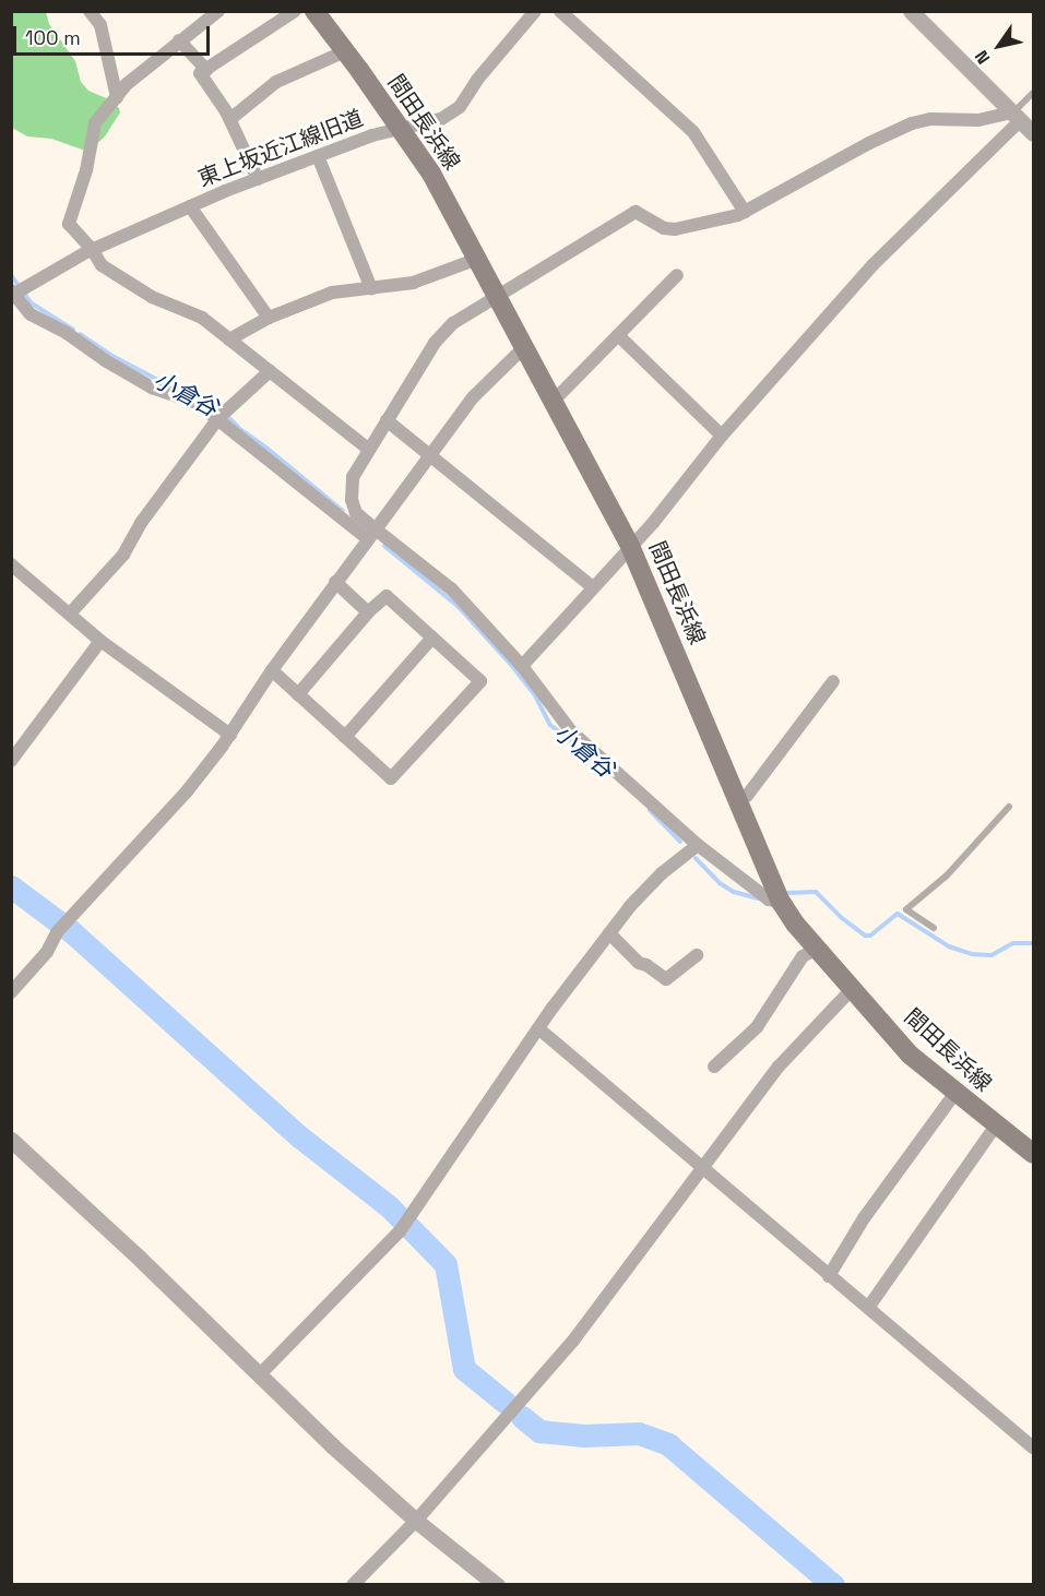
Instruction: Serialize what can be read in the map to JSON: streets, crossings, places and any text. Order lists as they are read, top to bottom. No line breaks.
{"streets":{"main road":["間田長浜線"],"street":["東上坂近江線旧道"]},"crossings":[["間田長浜線","東上坂近江線旧道"]],"water":["小倉谷"],"scale_bar":"100 m","north":"bottom left"}
